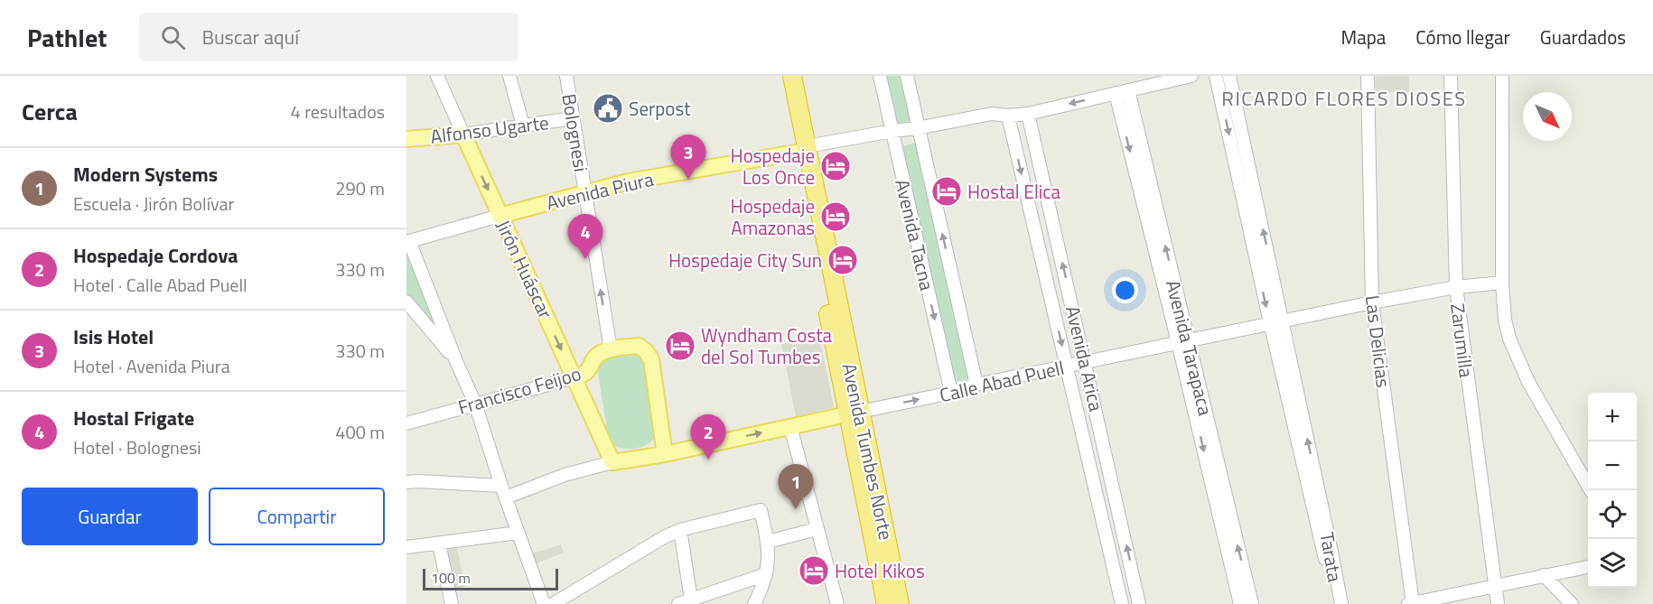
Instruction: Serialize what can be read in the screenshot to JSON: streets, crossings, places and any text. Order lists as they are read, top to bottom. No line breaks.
{"streets":{"highway":["Avenida Tumbes Norte"],"main road":["Alfonso Ugarte","Avenida Piura","Jirón Huáscar","Calle Abad Puell","Francisco Feijoo"],"street":["Bolognesi","Avenida Tacna","Zarumilla","Las Delicias","Avenida Tarapaca","Avenida Arica","Tarata"]},"crossings":[["Alfonso Ugarte","Bolognesi"],["Alfonso Ugarte","Jirón Huáscar"],["Bolognesi","Avenida Piura"],["Bolognesi","Francisco Feijoo"],["Avenida Piura","Avenida Tacna"],["Avenida Piura","Jirón Huáscar"],["Avenida Piura","Avenida Tarapaca"],["Avenida Piura","Avenida Arica"],["Avenida Piura","Avenida Tumbes Norte"],["Avenida Tacna","Calle Abad Puell"],["Jirón Huáscar","Calle Abad Puell"],["Jirón Huáscar","Francisco Feijoo"],["Zarumilla","Calle Abad Puell"],["Las Delicias","Calle Abad Puell"],["Avenida Tarapaca","Calle Abad Puell"],["Avenida Arica","Calle Abad Puell"],["Calle Abad Puell","Avenida Tumbes Norte"],["Calle Abad Puell","Tarata"]],"one_way":["Bolognesi"],"districts":["RICARDO FLORES DIOSES"],"places":{"public building":["Serpost"],"hotel":["Hospedaje Los Once","Hostal Elica","Hospedaje Amazonas","Hospedaje City Sun","Wyndham Costa del Sol Tumbes","Hotel Kikos"]},"scale_bar":"100 m","north":"bottom right","page":{"header":"Pathlet","search":"Buscar aquí","nav":["Mapa","Cómo llegar","Guardados"],"heading":["Cerca","4 resultados"],"pins":["3","4","2","1"],"list":[{"mark":"1","name":"Modern Systems","note":"Escuela · Jirón Bolívar","value":"290 m"},{"mark":"2","name":"Hospedaje Cordova","note":"Hotel · Calle Abad Puell","value":"330 m"},{"mark":"3","name":"Isis Hotel","note":"Hotel · Avenida Piura","value":"330 m"},{"mark":"4","name":"Hostal Frigate","note":"Hotel · Bolognesi","value":"400 m"}],"map_buttons":["+","−"],"buttons":["Guardar","Compartir"],"scale":"100 m"}}
